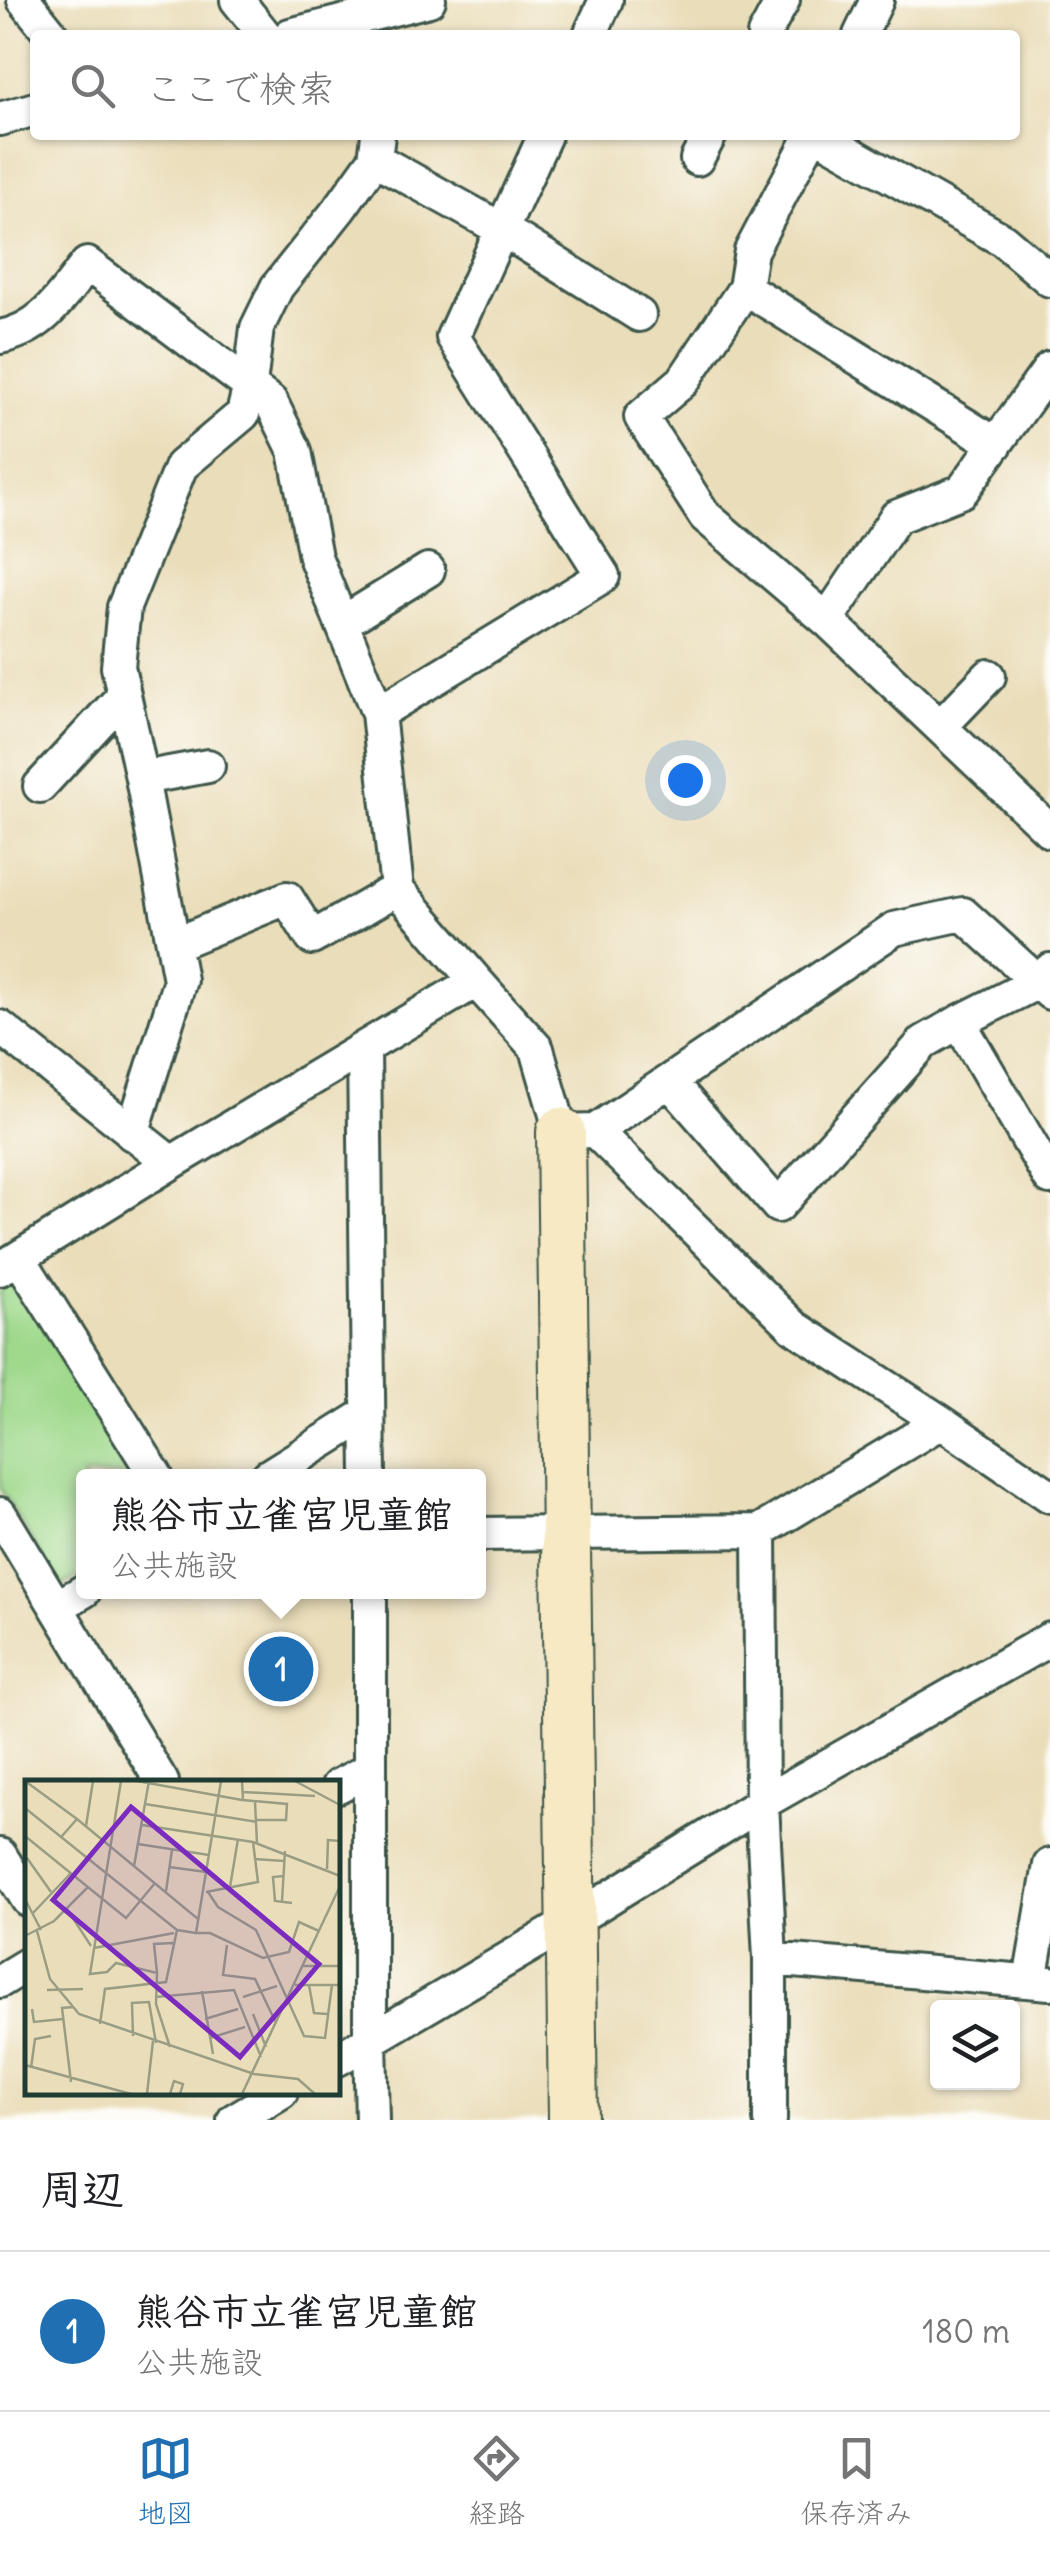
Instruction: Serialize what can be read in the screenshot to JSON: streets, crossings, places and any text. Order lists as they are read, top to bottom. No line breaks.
{"page":{"search":"ここで検索","popup":["熊谷市立雀宮児童館","公共施設"],"pins":"1","heading":"周辺","list":[{"mark":"1","name":"熊谷市立雀宮児童館","note":"公共施設","value":"180 m"}],"nav":["地図","経路","保存済み"]}}
